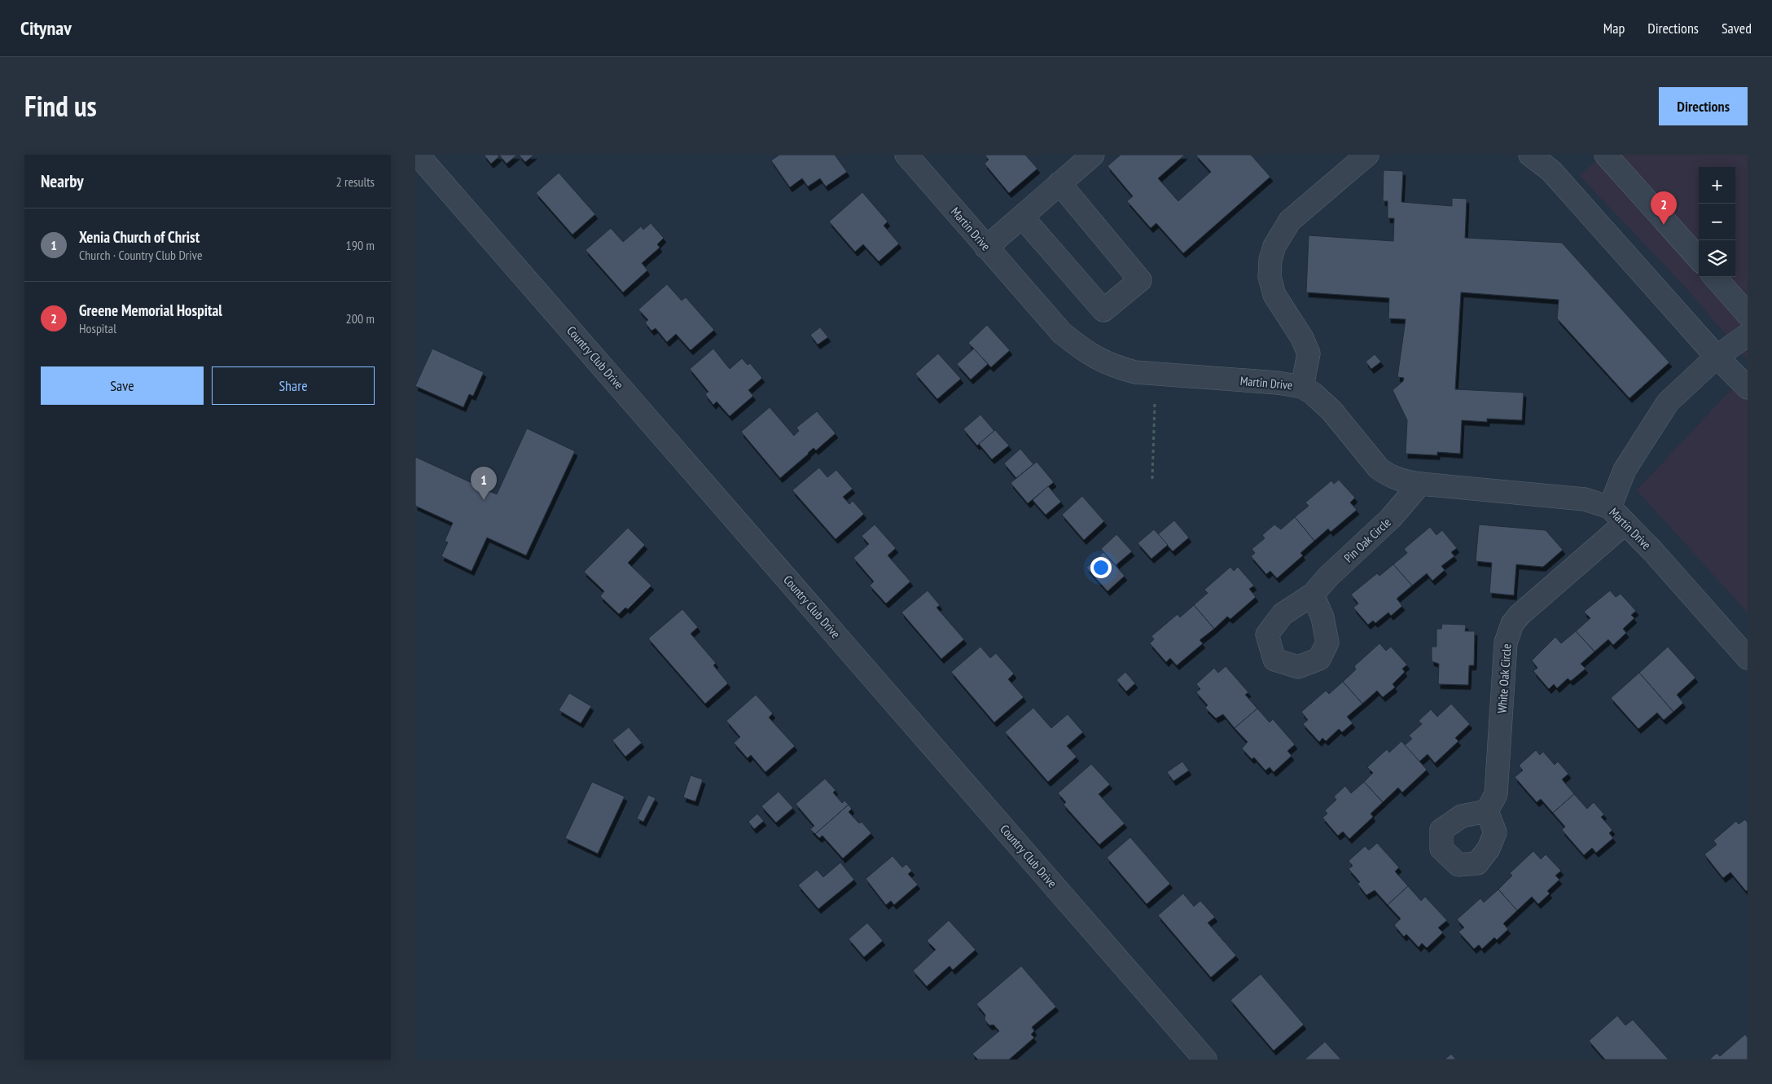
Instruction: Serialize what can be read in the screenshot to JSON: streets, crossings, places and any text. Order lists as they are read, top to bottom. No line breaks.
{"streets":{"street":["Martin Drive","Country Club Drive","Pin Oak Circle","White Oak Circle"]},"crossings":[["Martin Drive","Pin Oak Circle"],["Martin Drive","White Oak Circle"]],"page":{"header":"Citynav","nav":["Map","Directions","Saved"],"title":"Find us","buttons":["Directions",["Save","Share"]],"heading":["Nearby","2 results"],"map_buttons":["+","−"],"pins":["2","1"],"list":[{"mark":"1","name":"Xenia Church of Christ","note":"Church · Country Club Drive","value":"190 m"},{"mark":"2","name":"Greene Memorial Hospital","note":"Hospital","value":"200 m"}]}}
